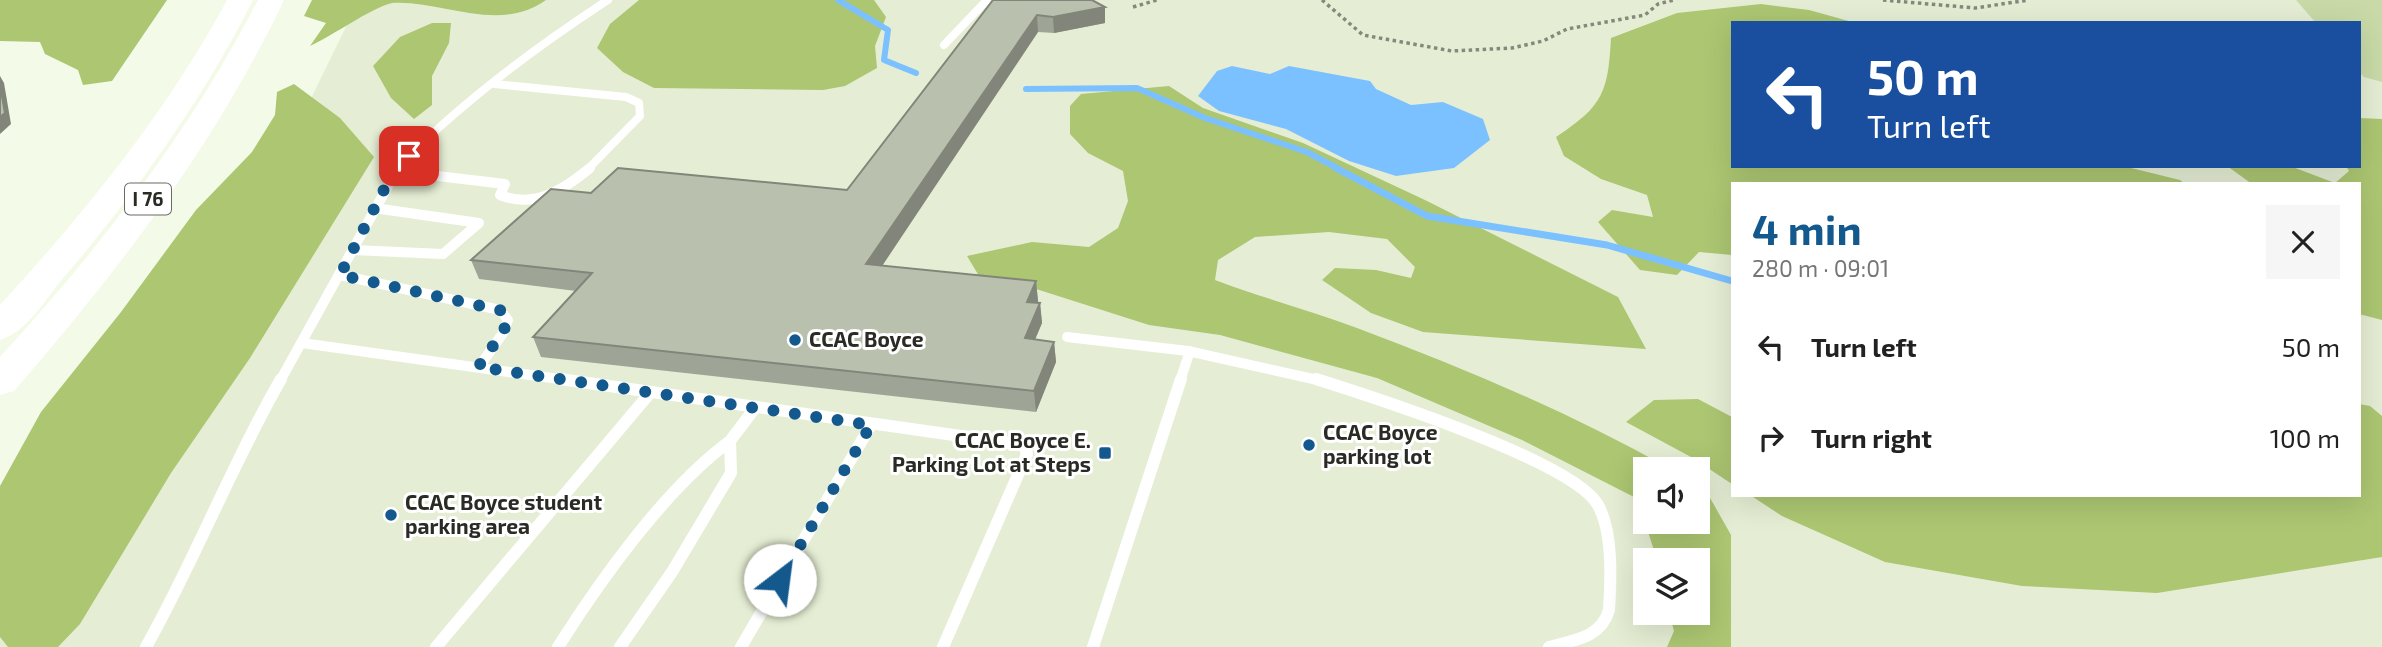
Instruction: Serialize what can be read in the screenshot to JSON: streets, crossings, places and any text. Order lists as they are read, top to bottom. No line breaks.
{"streets":{"highway":["I 76"]},"places":{"other":["CCAC Boyce","CCAC Boyce parking lot","CCAC Boyce student parking area"],"transit":["CCAC Boyce E. Parking Lot at Steps"]},"page":{"turn":["50 m","Turn left"],"heading":["4 min","280 m · 09:01"],"list":[{"name":"Turn left","value":"50 m"},{"name":"Turn right","value":"100 m"}]}}
